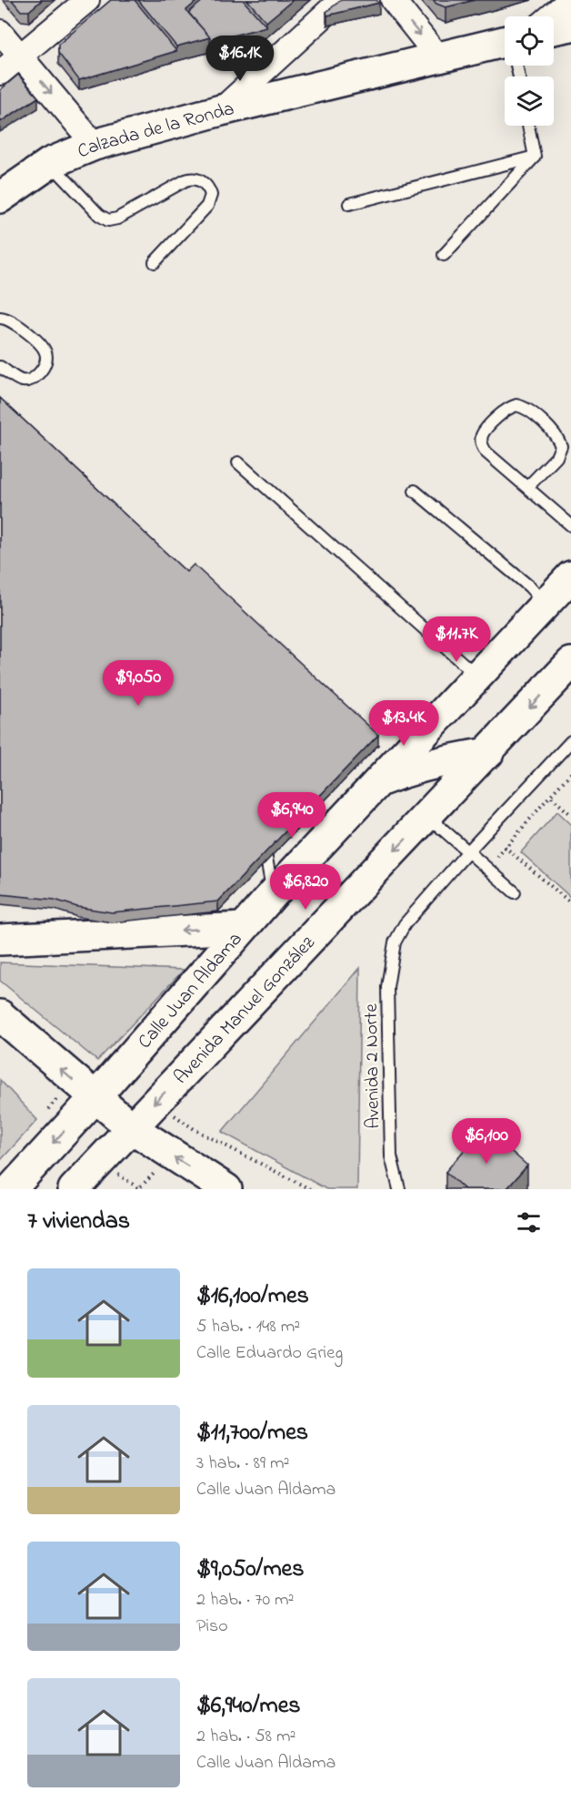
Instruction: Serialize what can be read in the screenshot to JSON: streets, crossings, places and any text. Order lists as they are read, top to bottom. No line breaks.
{"streets":{"street":["Calzada de la Ronda","Calle Juan Aldama","Avenida Manuel González"],"lane":["Avenida 2 Norte"]},"one_way":["Avenida Manuel González"],"page":{"price":["$16.1K","$11.7K","$9,050","$13.4K","$6,940","$6,820","$6,100"],"heading":"7 viviendas","list":[{"name":"$16,100/mes","note":"5 hab. · 148 m² · Calle Eduardo Grieg"},{"name":"$11,700/mes","note":"3 hab. · 89 m² · Calle Juan Aldama"},{"name":"$9,050/mes","note":"2 hab. · 70 m² · Piso"},{"name":"$6,940/mes","note":"2 hab. · 58 m² · Calle Juan Aldama"}]}}
